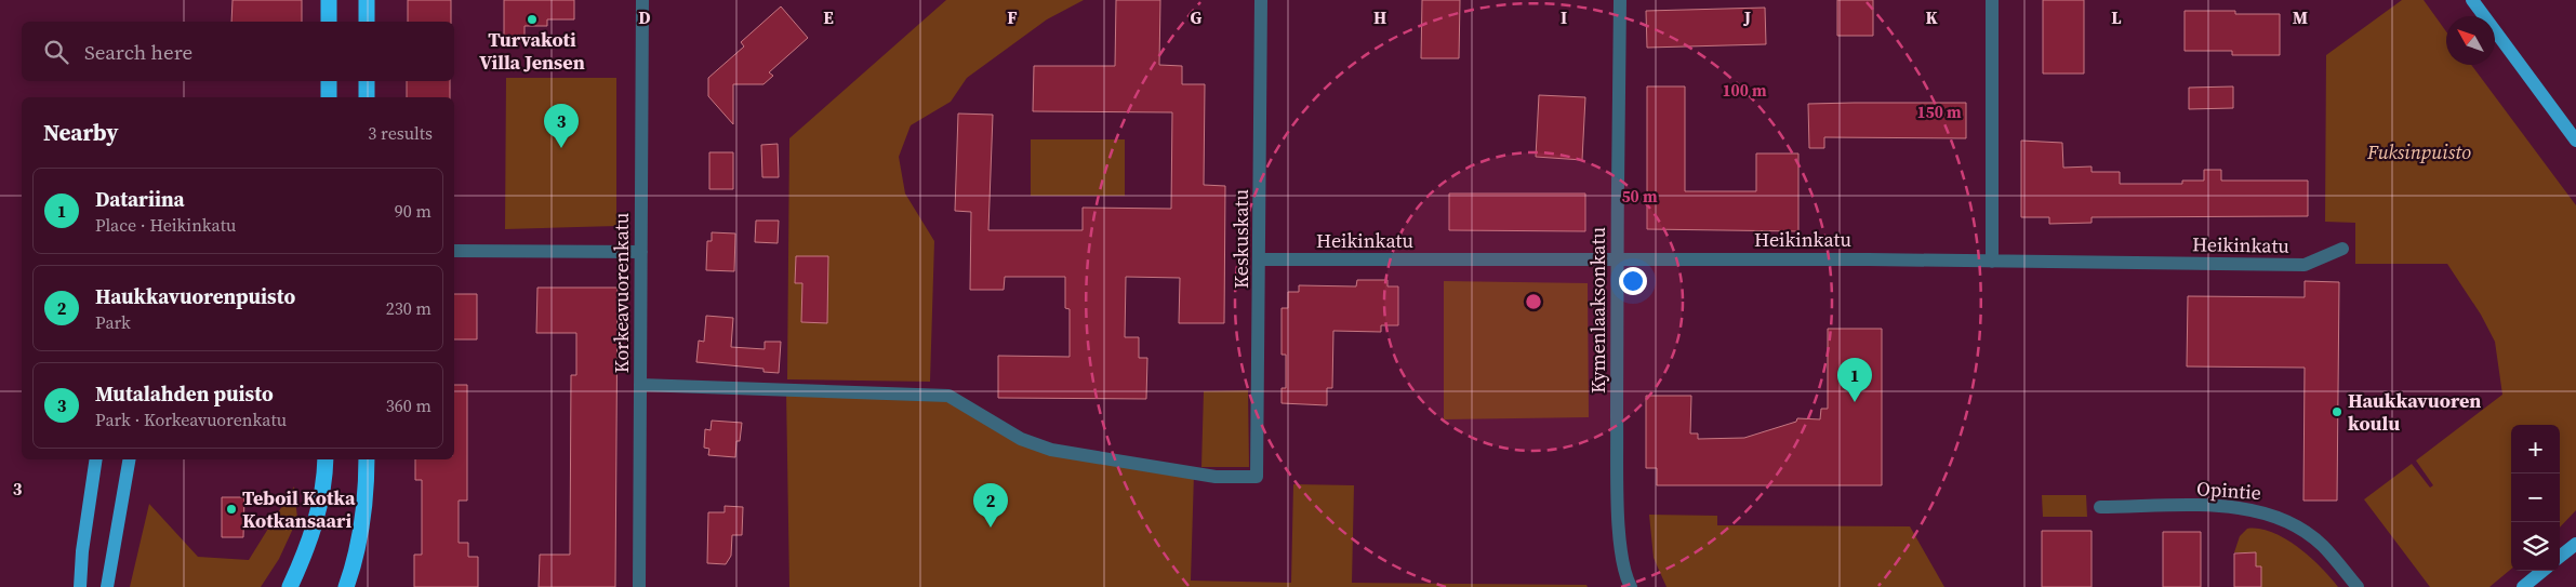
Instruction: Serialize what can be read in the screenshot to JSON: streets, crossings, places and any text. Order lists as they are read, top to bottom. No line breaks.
{"streets":{"street":["Keskuskatu","Heikinkatu","Korkeavuorenkatu","Kymenlaaksonkatu","Opintie"]},"crossings":[["Keskuskatu","Heikinkatu"],["Keskuskatu","Korkeavuorenkatu"],["Heikinkatu","Kymenlaaksonkatu"]],"parks":["Fuksinpuisto"],"places":["Turvakoti Villa Jensen","Haukkavuoren koulu","Teboil Kotka Kotkansaari"],"north":"top left","page":{"search":"Search here","heading":["Nearby","3 results"],"pins":["3","1","2"],"list":[{"mark":"1","name":"Datariina","note":"Place · Heikinkatu","value":"90 m"},{"mark":"2","name":"Haukkavuorenpuisto","note":"Park","value":"230 m"},{"mark":"3","name":"Mutalahden puisto","note":"Park · Korkeavuorenkatu","value":"360 m"}],"map_buttons":["+","−"]},"grid":{"columns":["D","E","F","G","H","I","J","K","L","M"],"rows":["3"]},"rings":["100 m","150 m","50 m"]}
